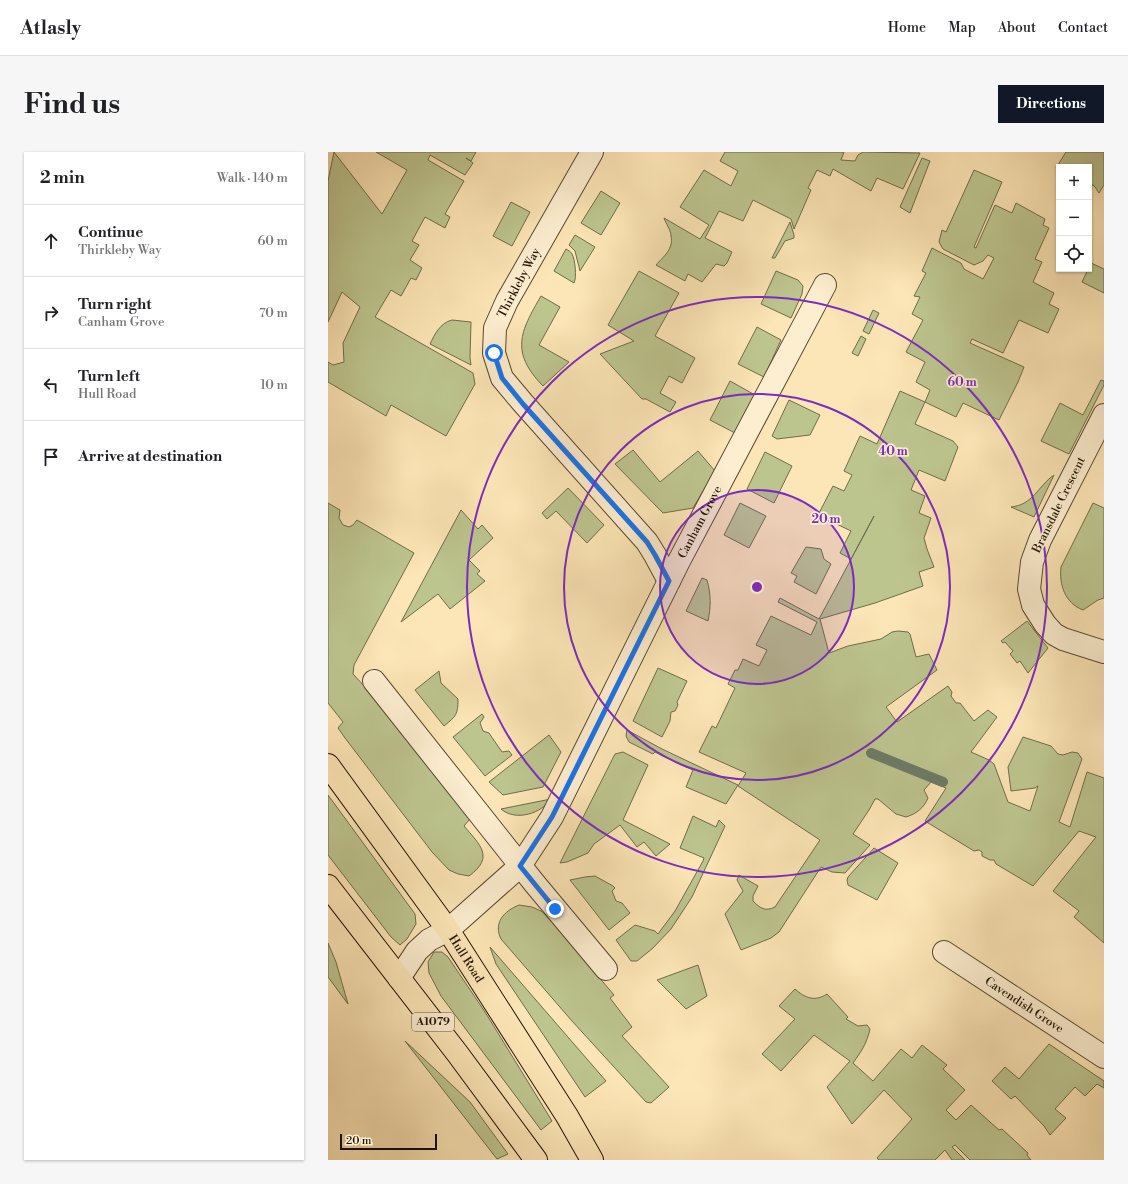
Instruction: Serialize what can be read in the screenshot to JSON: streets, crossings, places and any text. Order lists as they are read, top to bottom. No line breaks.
{"streets":{"main road":["Hull Road","A1079"],"street":["Thirkleby Way","Bransdale Crescent","Canham Grove","Cavendish Grove"]},"crossings":[["Thirkleby Way","Canham Grove"],["Canham Grove","Hull Road"],["Canham Grove","A1079"]],"scale_bar":"20 m","page":{"header":"Atlasly","nav":["Home","Map","About","Contact"],"buttons":"Directions","title":"Find us","heading":["2 min","Walk · 140 m"],"map_buttons":["+","−"],"list":[["Continue","Thirkleby Way","60 m"],["Turn right","Canham Grove","70 m"],["Turn left","Hull Road","10 m"],"Arrive at destination"],"scale":"20 m"},"rings":["60 m","40 m","20 m"]}
